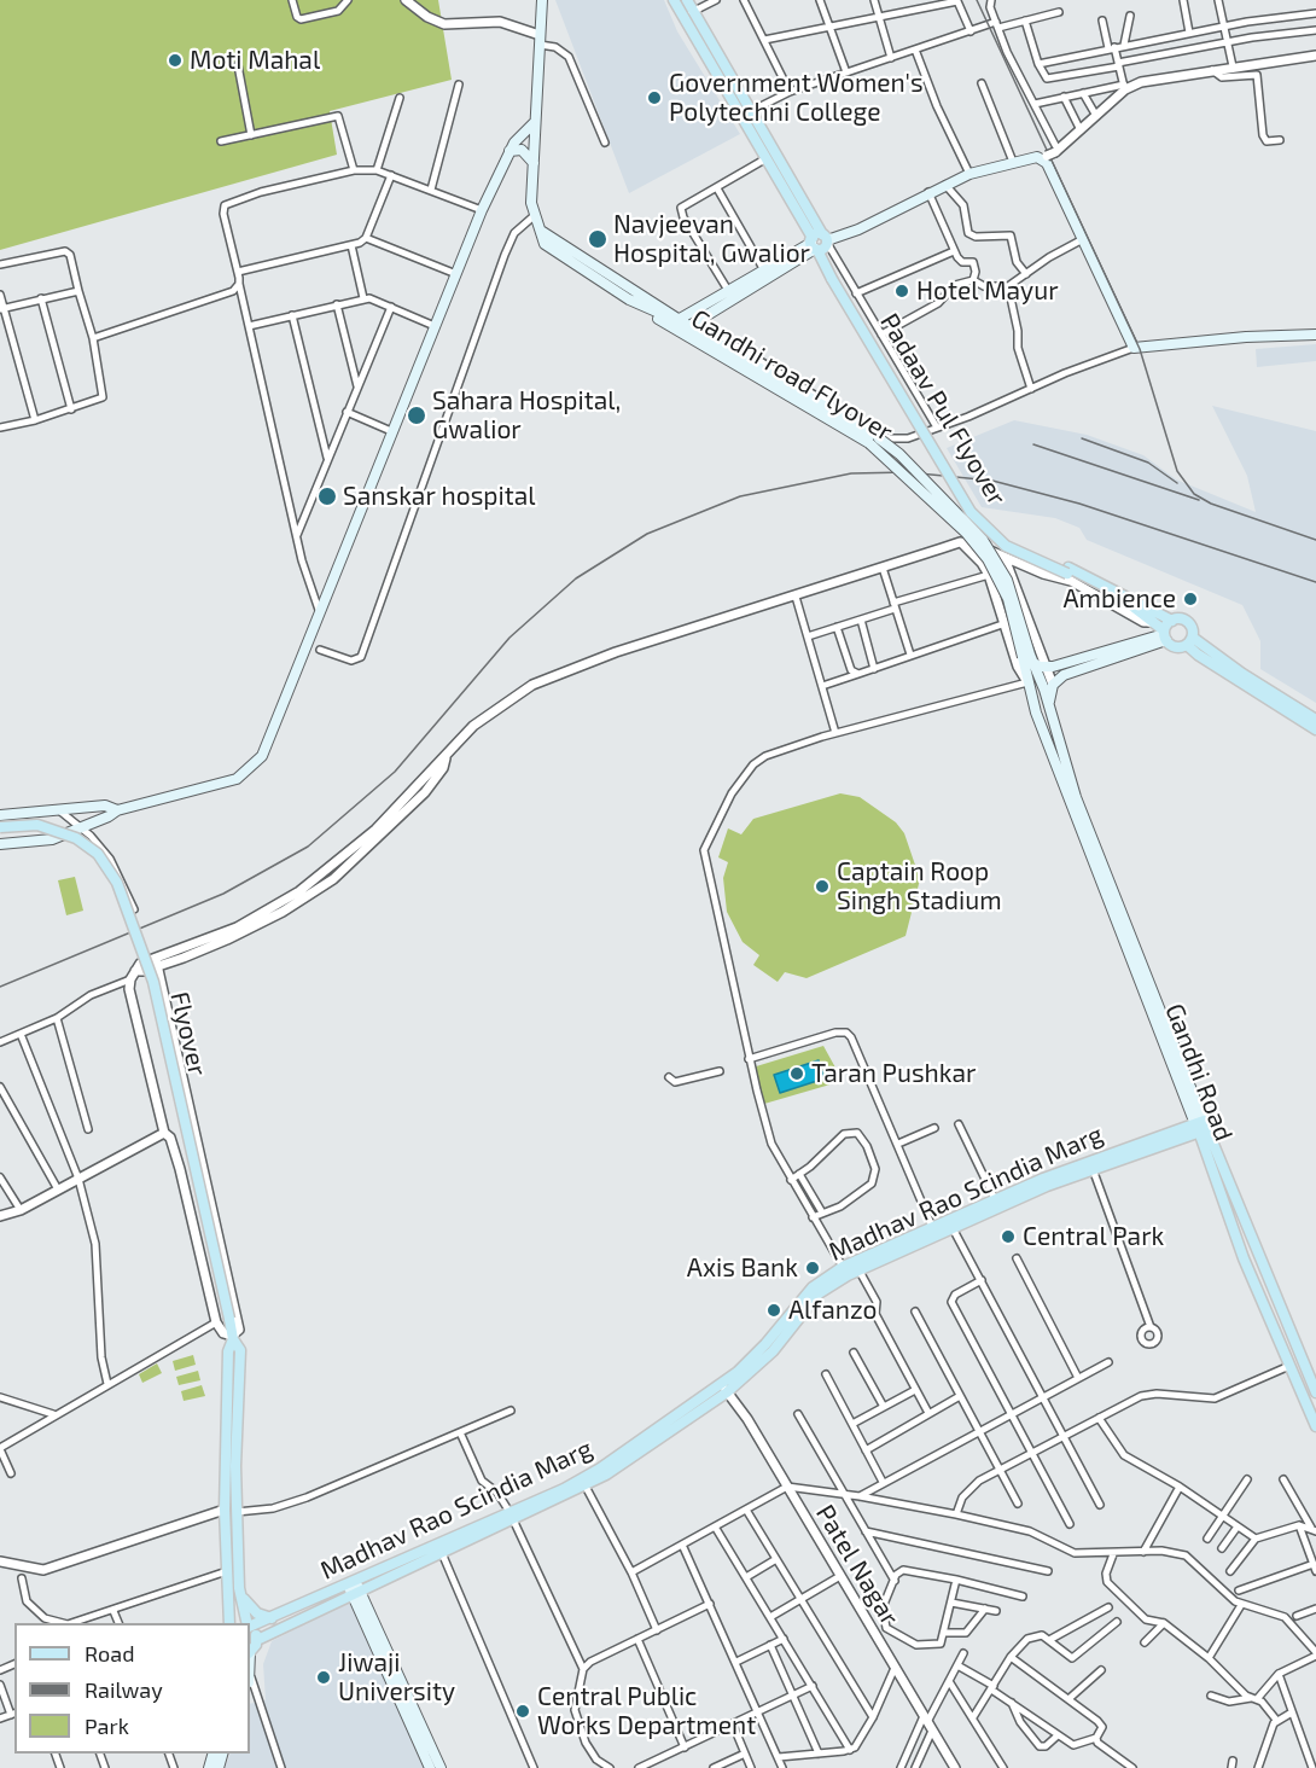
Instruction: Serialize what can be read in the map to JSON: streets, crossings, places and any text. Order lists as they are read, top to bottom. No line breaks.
{"streets":{"main road":["Gandhi road Flyover","Padaav Pul Flyover","Flyover","Gandhi Road","Madhav Rao Scindia Marg"],"street":["Patel Nagar"]},"crossings":[["Gandhi road Flyover","Gandhi Road"],["Gandhi Road","Madhav Rao Scindia Marg"],["Madhav Rao Scindia Marg","Patel Nagar"]],"places":["Moti Mahal","Government Women's Polytechni College","Navjeevan Hospital, Gwalior","Hotel Mayur","Sahara Hospital, Gwalior","Sanskar hospital","Ambience","Captain Roop Singh Stadium","Taran Pushkar","Central Park","Axis Bank","Alfanzo","Jiwaji University","Central Public Works Department"],"legend":["Road","Railway","Park"]}
